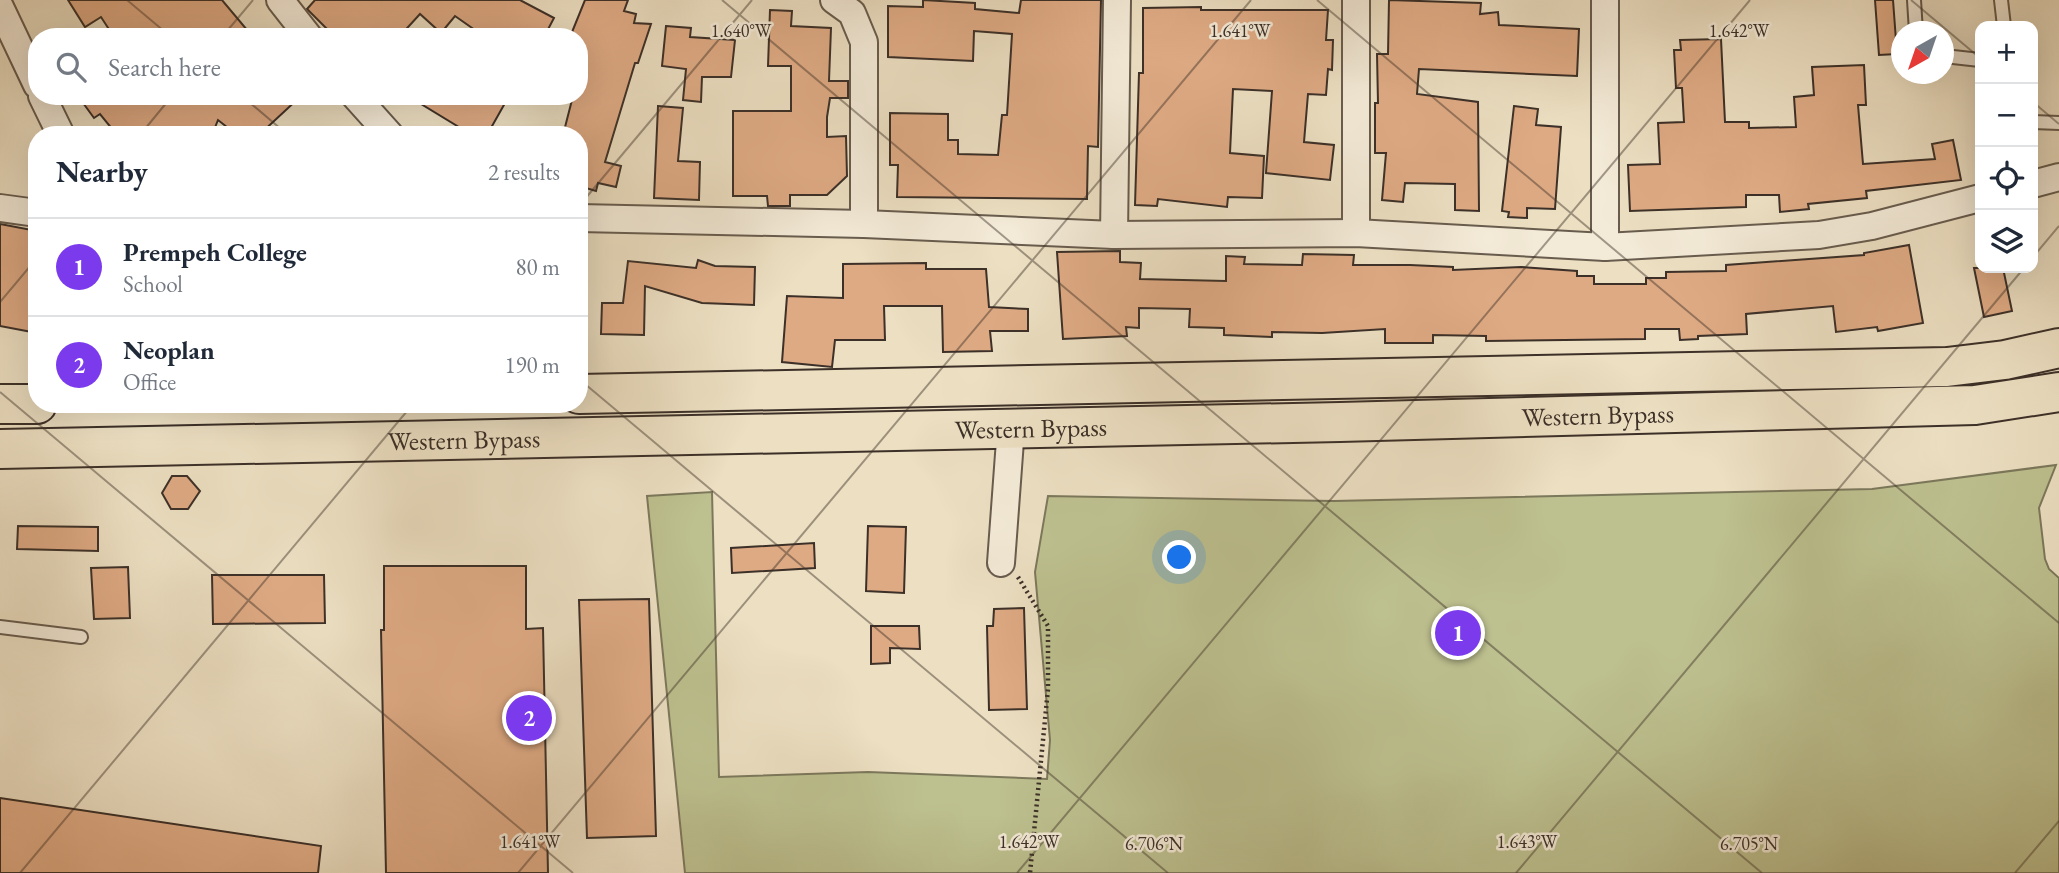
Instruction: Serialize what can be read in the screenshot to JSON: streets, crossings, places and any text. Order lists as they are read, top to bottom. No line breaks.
{"streets":{"highway":["Western Bypass"]},"north":"bottom left","page":{"map_buttons":["+","−"],"search":"Search here","heading":["Nearby","2 results"],"list":[{"mark":"1","name":"Prempeh College","note":"School","value":"80 m"},{"mark":"2","name":"Neoplan","note":"Office","value":"190 m"}],"pins":["1","2"]},"coordinates":["1.640°W","1.641°W","1.642°W","1.643°W","6.706°N","6.705°N"]}
